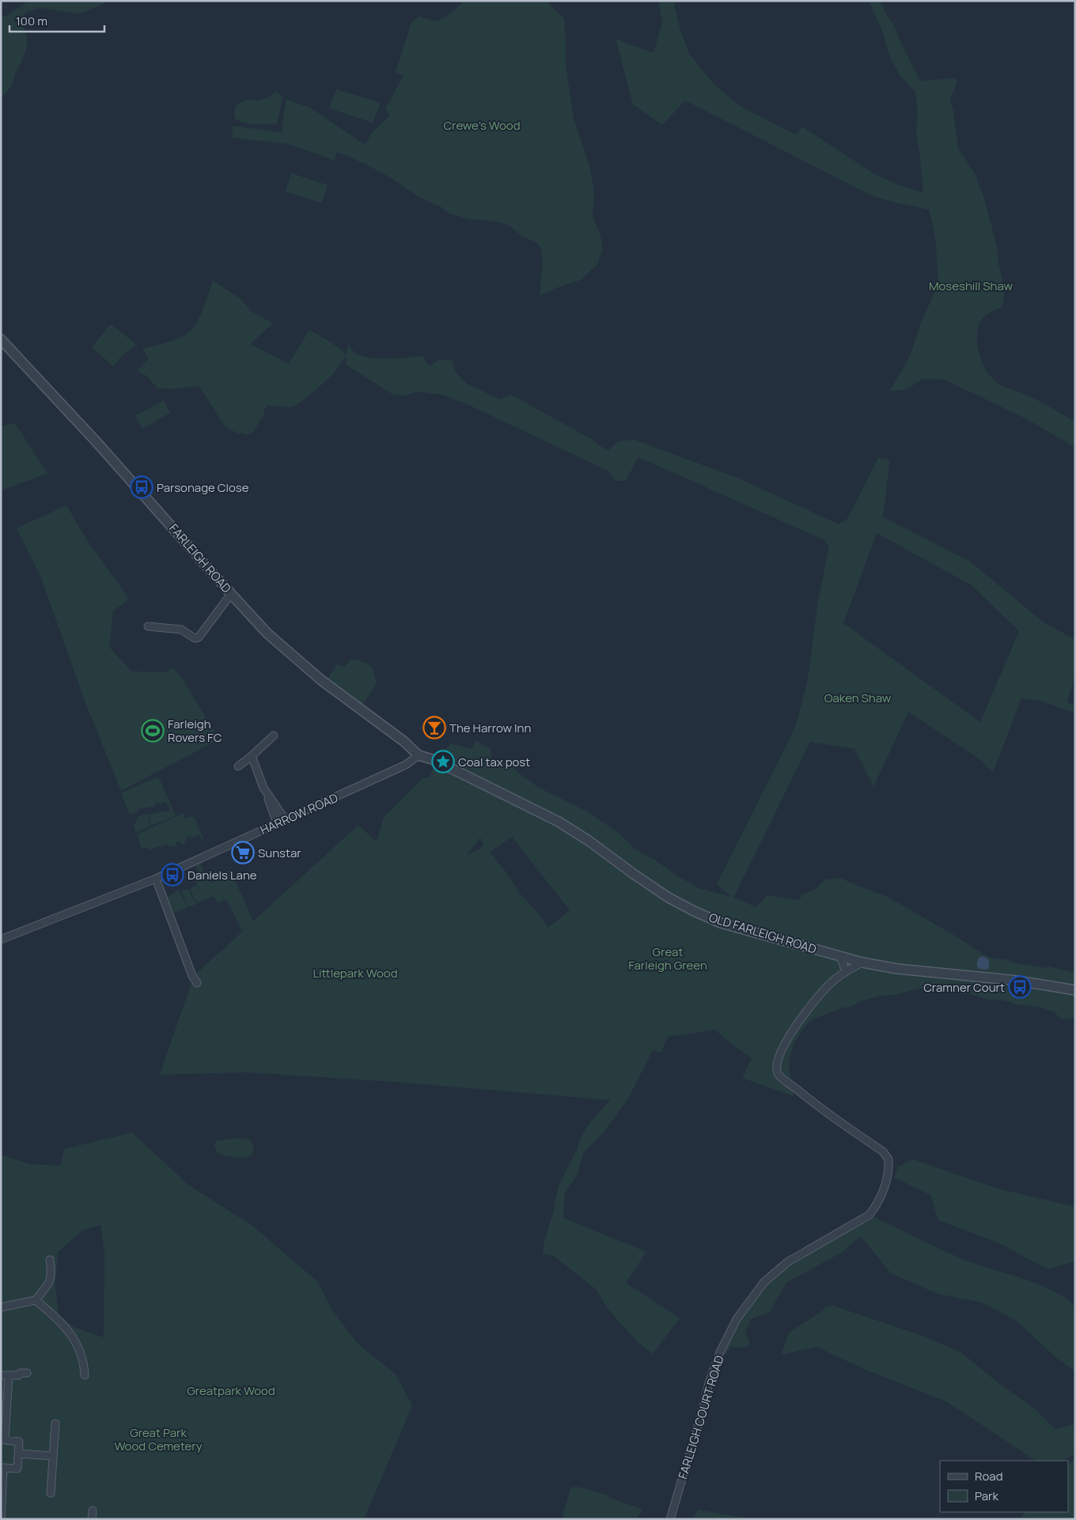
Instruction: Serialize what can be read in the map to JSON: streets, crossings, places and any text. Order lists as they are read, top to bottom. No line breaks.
{"streets":{"street":["FARLEIGH ROAD","HARROW ROAD","OLD FARLEIGH ROAD","FARLEIGH COURT ROAD"]},"crossings":[["FARLEIGH ROAD","HARROW ROAD"],["FARLEIGH ROAD","OLD FARLEIGH ROAD"],["HARROW ROAD","OLD FARLEIGH ROAD"],["OLD FARLEIGH ROAD","FARLEIGH COURT ROAD"]],"parks":["Crewe's Wood","Moseshill Shaw","Oaken Shaw","Great Farleigh Green","Littlepark Wood","Greatpark Wood","Great Park Wood Cemetery"],"places":{"bus stop":["Parsonage Close","Daniels Lane","Cramner Court"],"bar":["The Harrow Inn"],"sports":["Farleigh Rovers FC"],"place":["Coal tax post"],"supermarket":["Sunstar"]},"legend":["Road","Park"],"scale_bar":"100 m"}
